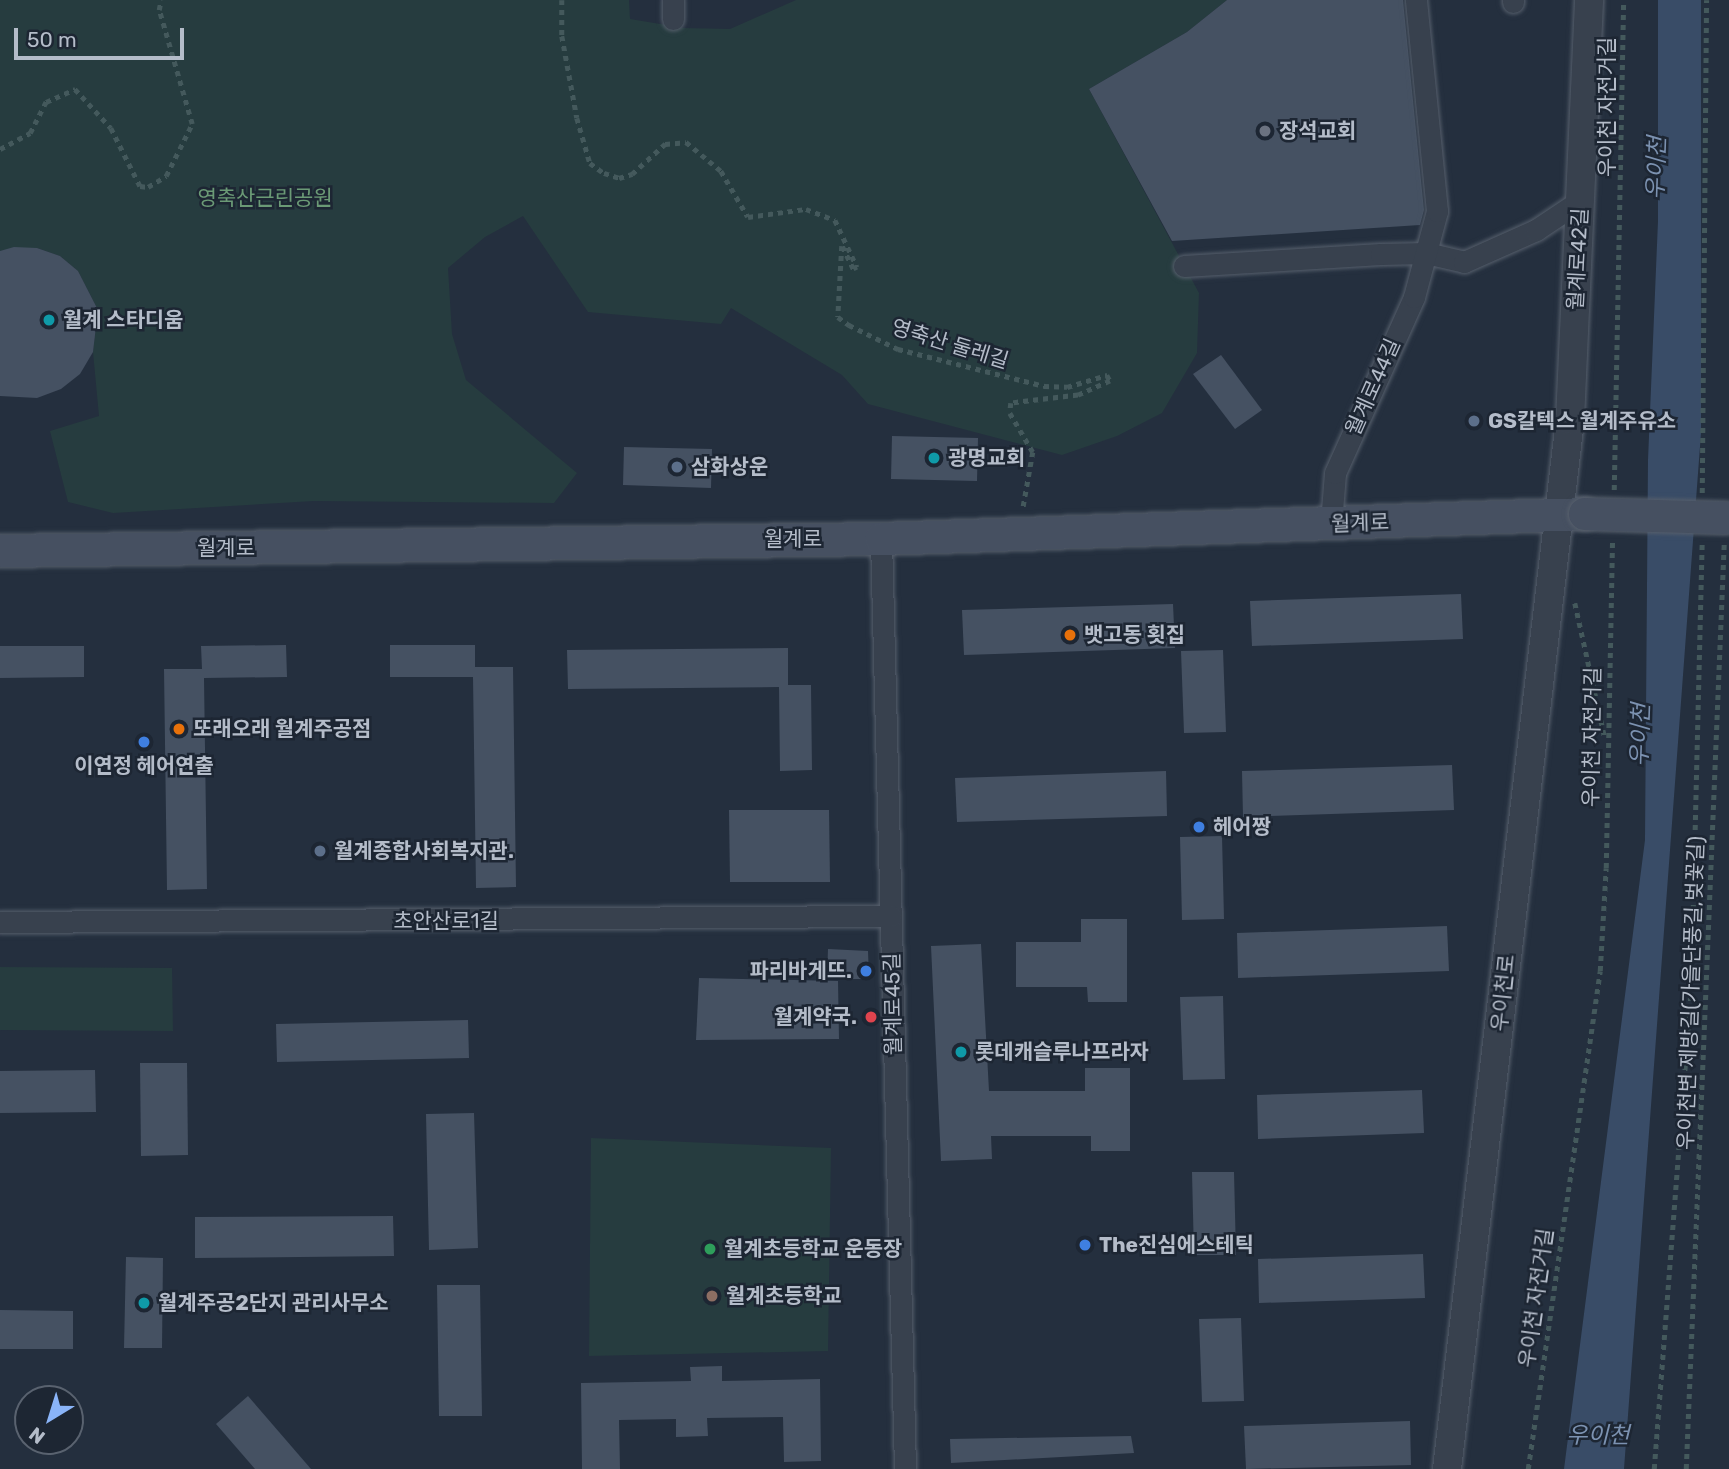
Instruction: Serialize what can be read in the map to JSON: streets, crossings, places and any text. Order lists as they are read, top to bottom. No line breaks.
{"streets":{"main road":["월계로"],"street":["월계로42길","월계로44길","초안산로1길","우이천로","월계로45길"],"path":["우이천 자전거길","영축산 둘레길","우이천변 제방길(가을단풍길,벚꽃길)"]},"crossings":[["우이천 자전거길","월계로42길"],["우이천 자전거길","월계로"],["우이천 자전거길","우이천로"],["월계로42길","월계로"],["월계로42길","우이천로"],["월계로44길","월계로"],["월계로","우이천로"],["월계로","우이천변 제방길(가을단풍길,벚꽃길)"],["월계로","월계로45길"],["초안산로1길","월계로45길"]],"water":["우이천"],"parks":["영축산근린공원"],"places":["장석교회","월계 스타디움","GS칼텍스 월계주유소","광명교회","삼화상운","뱃고동 횟집","또래오래 월계주공점","이연정 헤어연출","헤어짱","월계종합사회복지관.","파리바게뜨.","월계약국.","롯데캐슬루나프라자","The진심에스테틱","월계초등학교 운동장","월계초등학교","월계주공2단지 관리사무소"],"scale_bar":"50 m","north":"bottom left"}
